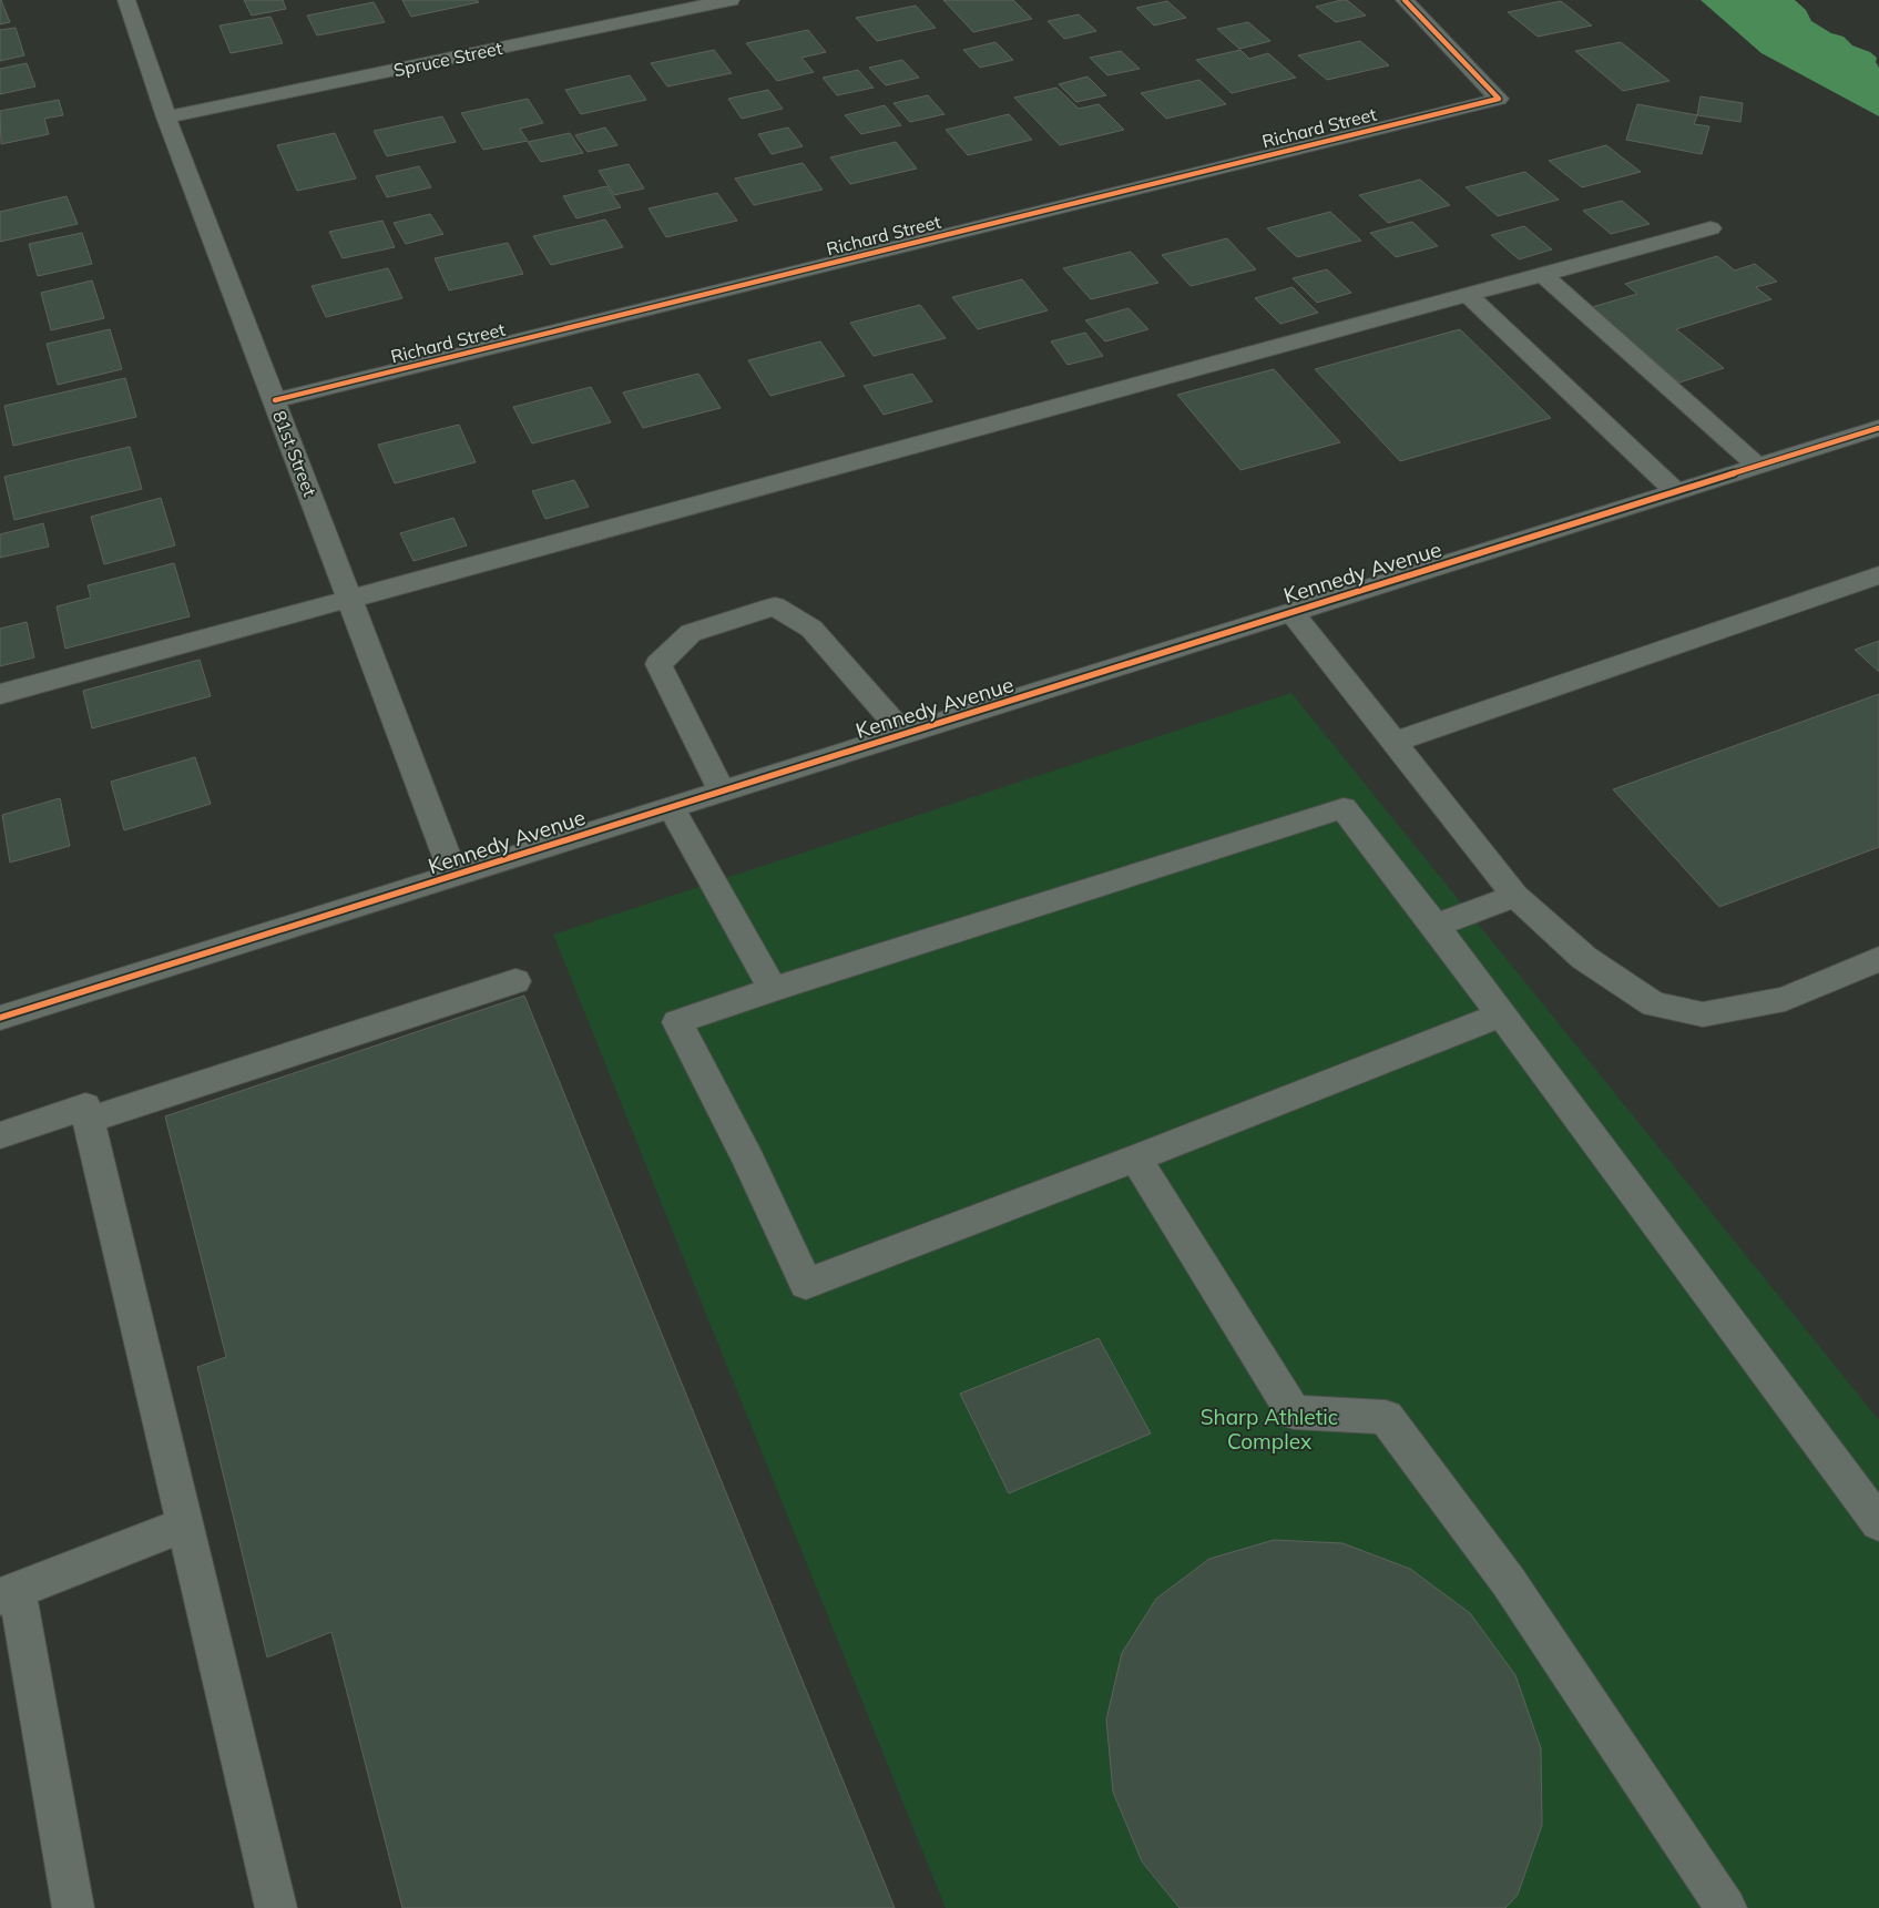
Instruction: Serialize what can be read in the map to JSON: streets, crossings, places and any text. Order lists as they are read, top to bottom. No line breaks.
{"streets":{"street":["Spruce Street","Richard Street","81st Street","Kennedy Avenue"]},"crossings":[["Spruce Street","81st Street"],["Richard Street","81st Street"],["81st Street","Kennedy Avenue"]],"parks":["Sharp Athletic Complex"]}
